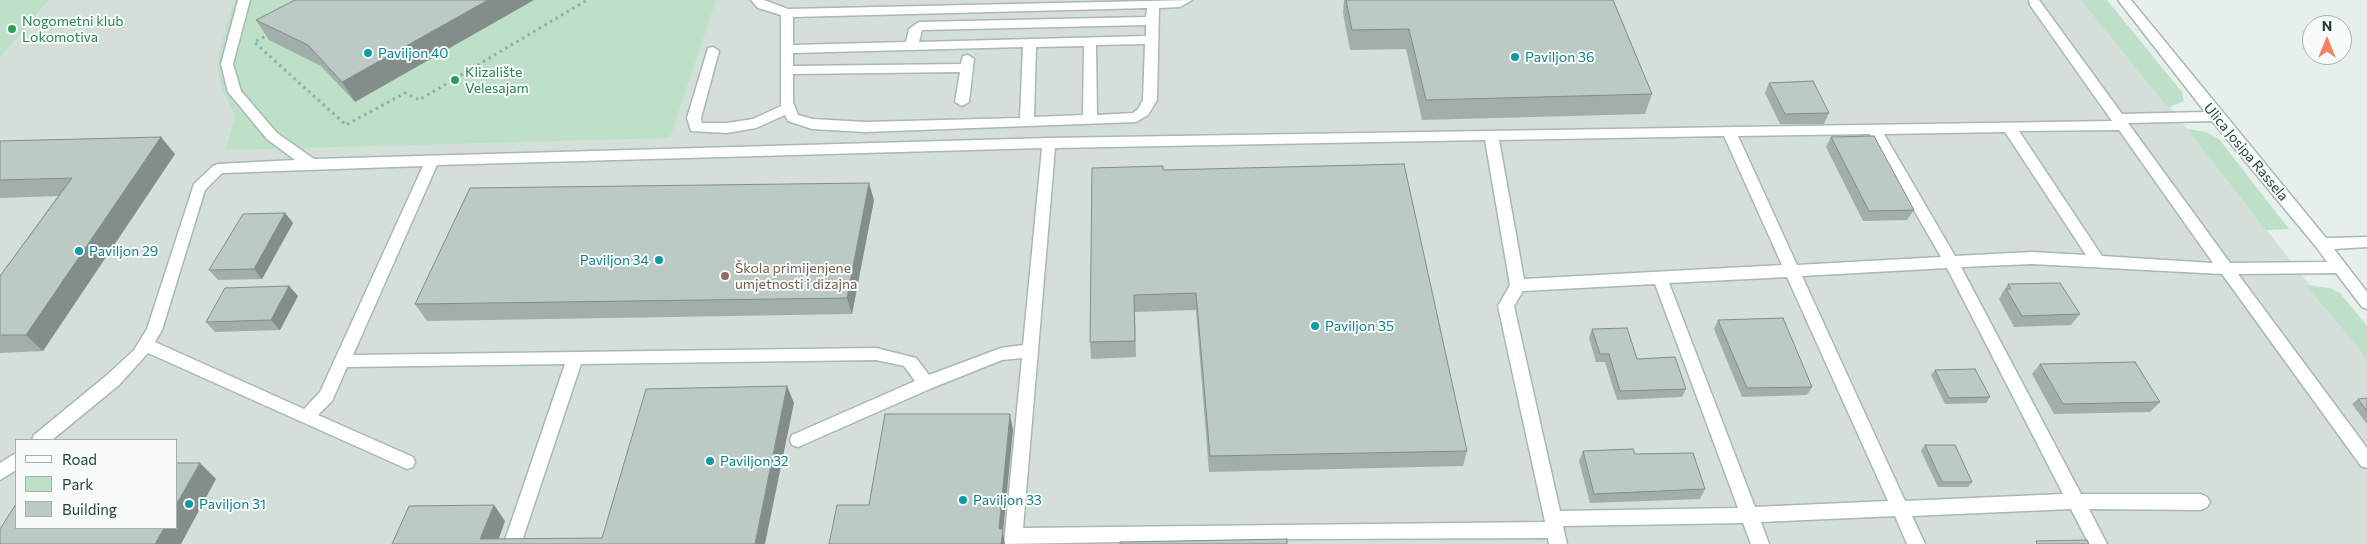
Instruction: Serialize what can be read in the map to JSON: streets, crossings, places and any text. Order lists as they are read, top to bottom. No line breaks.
{"streets":{"street":["Ulica Josipa Rassela"]},"places":["Nogometni klub Lokomotiva","Paviljon 40","Paviljon 36","Klizalište Velesajam","Paviljon 29","Paviljon 34","Škola primijenjene umjetnosti i dizajna","Paviljon 35","Paviljon 32","Paviljon 33","Paviljon 31"],"legend":["Road","Park","Building"],"north":"top"}
